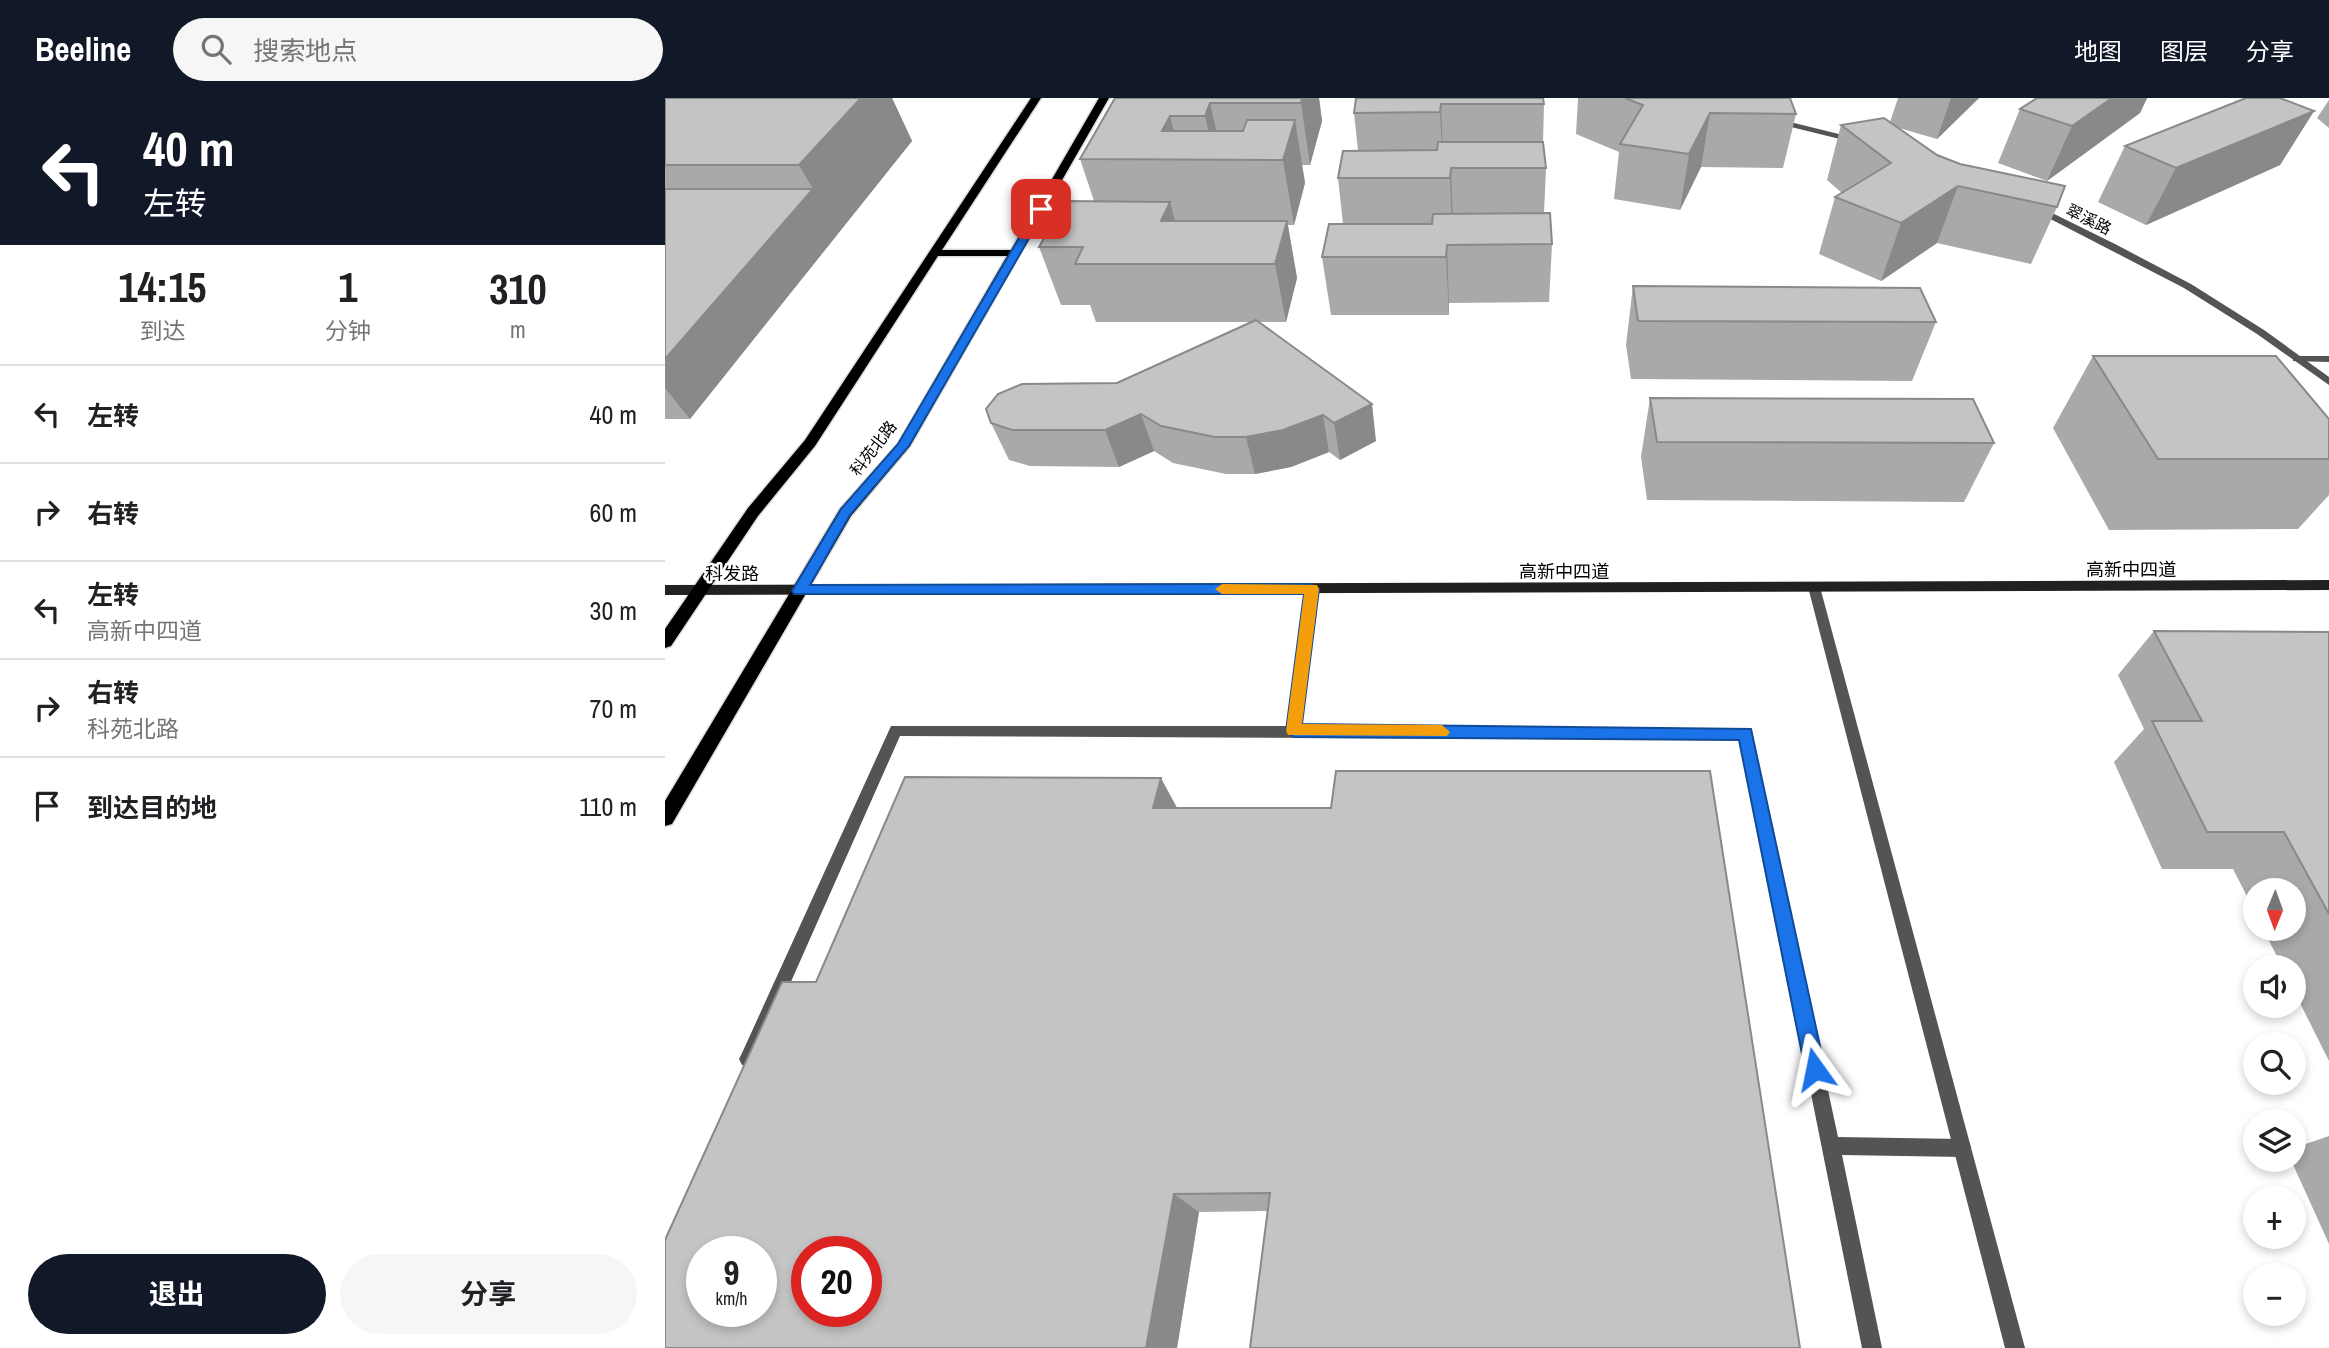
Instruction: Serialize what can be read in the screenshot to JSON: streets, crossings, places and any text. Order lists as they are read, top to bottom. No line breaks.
{"streets":{"main road":["科苑北路","高新中四道","科发路"],"street":["翠溪路"]},"crossings":[["科苑北路","高新中四道"],["科苑北路","科发路"],["高新中四道","科发路"]],"north":"bottom","page":{"header":"Beeline","search":"搜索地点","nav":["地图","图层","分享"],"turn":["40 m","左转"],"eta":["14:15","到达","1","分钟","310","m"],"list":[{"name":"左转","value":"40 m"},{"name":"右转","value":"60 m"},{"name":"左转","note":"高新中四道","value":"30 m"},{"name":"右转","note":"科苑北路","value":"70 m"},{"name":"到达目的地","value":"110 m"}],"map_buttons":["+","−"],"speed":"9 km/h","limit":"20","buttons":["退出","分享"]}}
